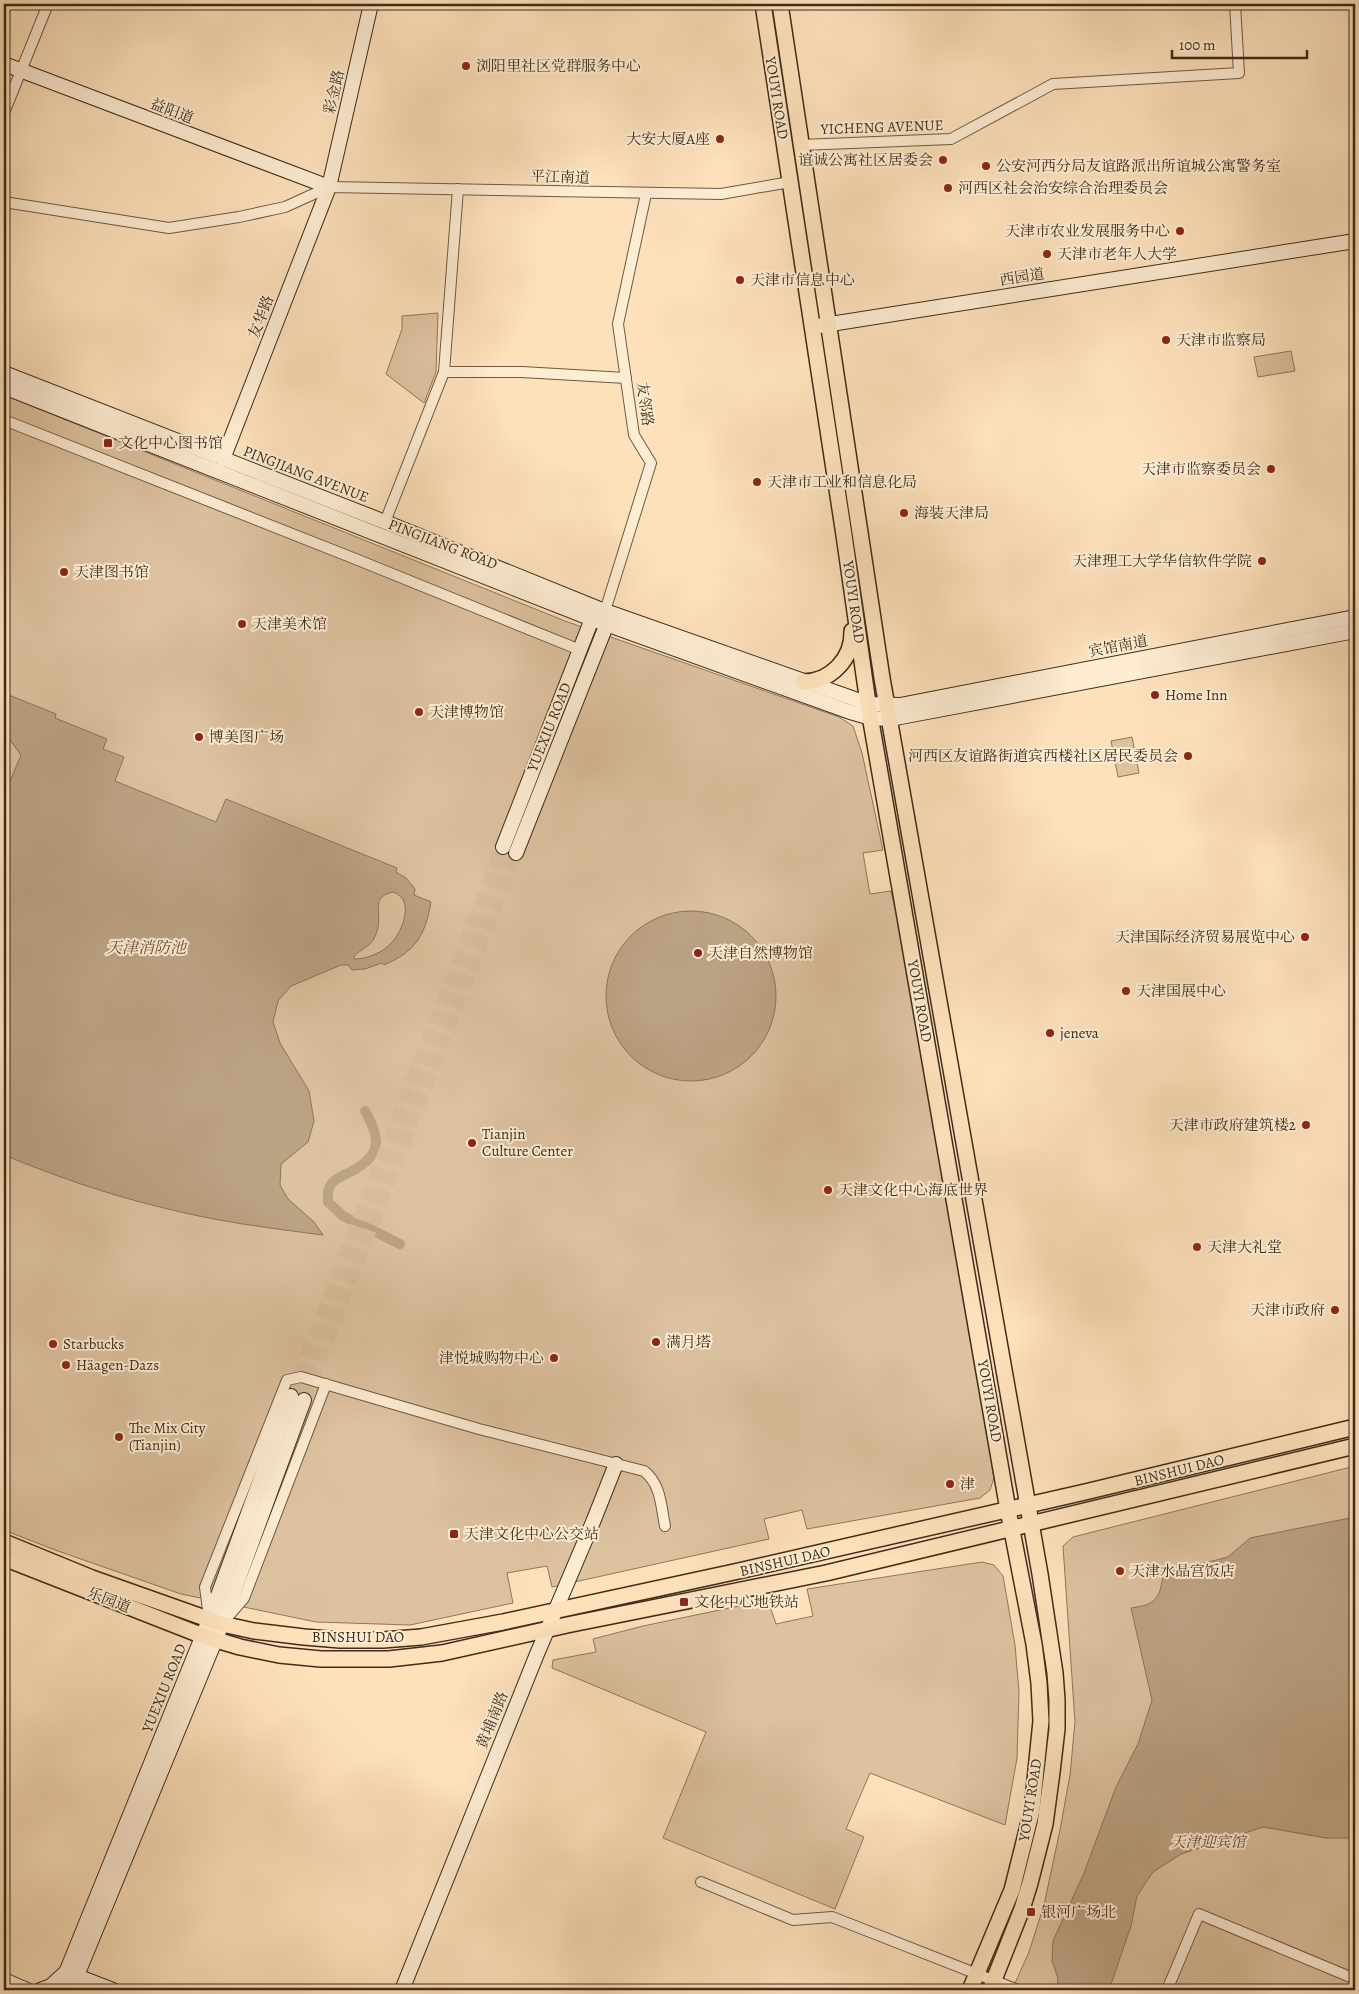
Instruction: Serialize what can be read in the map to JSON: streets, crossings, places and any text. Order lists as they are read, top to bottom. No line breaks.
{"streets":{"main road":["YOUYI ROAD","BINSHUI DAO","乐园道"],"street":["彩金路","益阳道","YICHENG AVENUE","平江南道","西园道","友华路","友邻路","PINGJIANG AVENUE","PINGJIANG ROAD","宾馆南道","YUEXIU ROAD","黄埔南路"]},"crossings":[["彩金路","益阳道"],["彩金路","平江南道"],["彩金路","友华路"],["YOUYI ROAD","YICHENG AVENUE"],["YOUYI ROAD","平江南道"],["YOUYI ROAD","西园道"],["YOUYI ROAD","宾馆南道"],["YOUYI ROAD","BINSHUI DAO"],["益阳道","平江南道"],["益阳道","友华路"],["平江南道","友华路"],["平江南道","友邻路"],["友华路","PINGJIANG AVENUE"],["友邻路","PINGJIANG AVENUE"],["友邻路","PINGJIANG ROAD"],["友邻路","YUEXIU ROAD"],["PINGJIANG AVENUE","PINGJIANG ROAD"],["PINGJIANG AVENUE","YUEXIU ROAD"],["PINGJIANG ROAD","YUEXIU ROAD"],["YUEXIU ROAD","BINSHUI DAO"],["YUEXIU ROAD","乐园道"],["BINSHUI DAO","乐园道"],["BINSHUI DAO","黄埔南路"]],"water":["天津消防池"],"parks":["天津迎宾馆"],"places":{"other":["浏阳里社区党群服务中心","大安大厦A座","谊诚公寓社区居委会","公安河西分局友谊路派出所谊城公寓警务室","河西区社会治安综合治理委员会","天津市农业发展服务中心","天津市老年人大学","天津市信息中心","天津市监察局","天津市监察委员会","天津市工业和信息化局","海装天津局","天津理工大学华信软件学院","天津图书馆","天津美术馆","Home Inn","天津博物馆","博美图广场","河西区友谊路街道宾西楼社区居民委员会","天津国际经济贸易展览中心","天津自然博物馆","天津国展中心","jeneva","天津市政府建筑楼2","Tianjin Culture Center","天津文化中心海底世界","天津大礼堂","天津市政府","满月塔","Starbucks","津悦城购物中心","Häagen-Dazs","The Mix City (Tianjin)","津","天津水晶宫饭店"],"transit":["文化中心图书馆","天津文化中心公交站","文化中心地铁站","银河广场北"]},"scale_bar":"100 m"}
